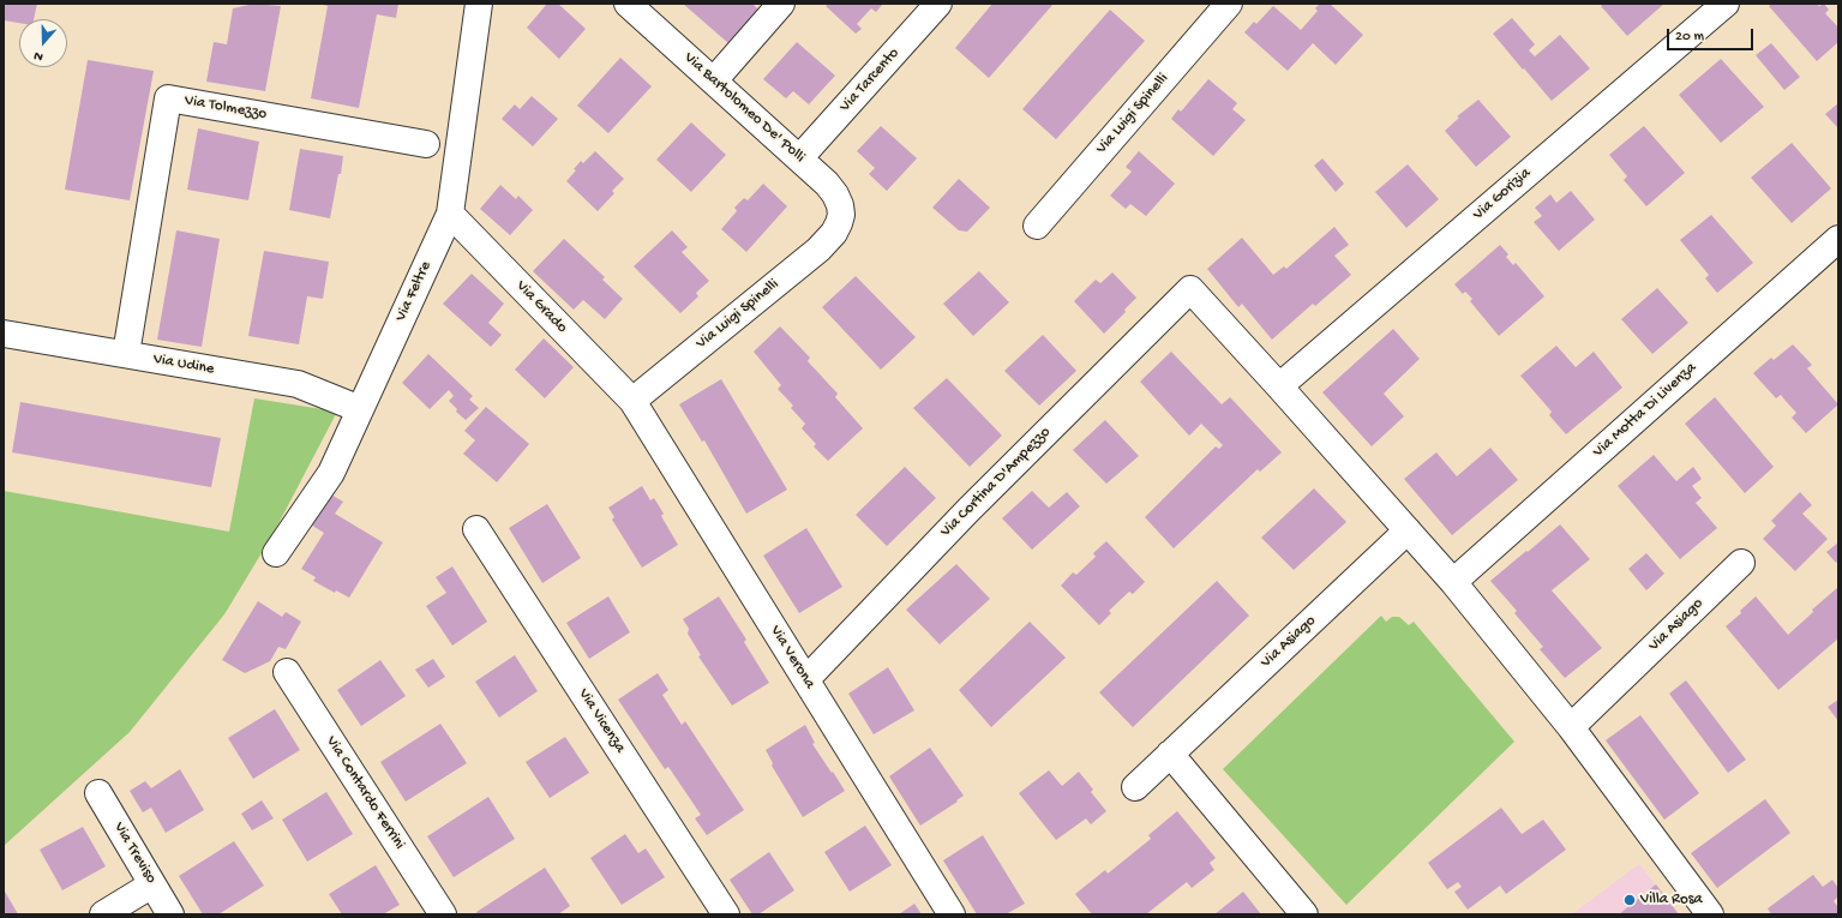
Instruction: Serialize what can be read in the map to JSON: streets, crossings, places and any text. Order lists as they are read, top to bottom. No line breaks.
{"streets":{"street":["Via Tarcento","Via Tolmezzo","Via Bartolomeo De' Polli","Via Luigi Spinelli","Via Gorizia","Via Feltre","Via Grado","Via Udine","Via Motta Di Livenza","Via Cortina D'Ampezzo","Via Asiago","Via Verona","Via Vicenza","Via Contardo Ferrini","Via Treviso"]},"crossings":[["Via Tarcento","Via Bartolomeo De' Polli"],["Via Tolmezzo","Via Udine"],["Via Bartolomeo De' Polli","Via Luigi Spinelli"],["Via Luigi Spinelli","Via Grado"],["Via Luigi Spinelli","Via Verona"],["Via Gorizia","Via Cortina D'Ampezzo"],["Via Feltre","Via Grado"],["Via Feltre","Via Udine"],["Via Grado","Via Verona"],["Via Cortina D'Ampezzo","Via Verona"]],"places":["Villa Rosa"],"scale_bar":"20 m","north":"bottom"}
